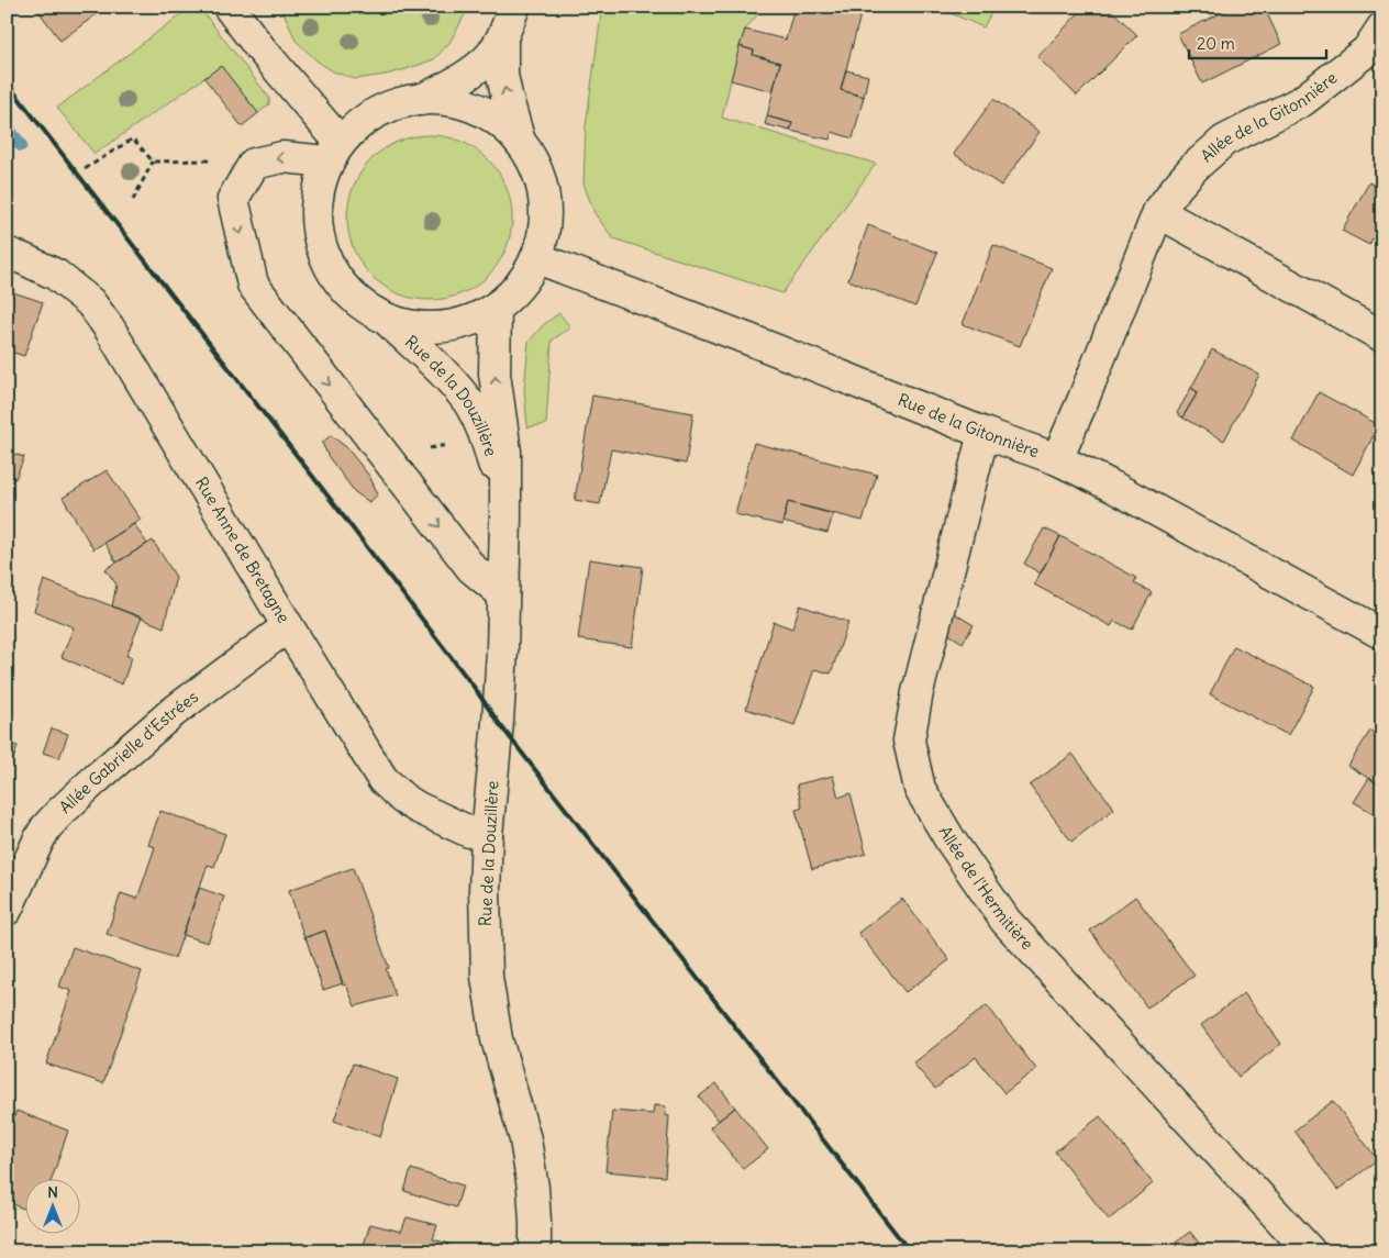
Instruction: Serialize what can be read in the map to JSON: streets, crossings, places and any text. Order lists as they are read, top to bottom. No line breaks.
{"streets":{"street":["Allée de la Gitonnière","Rue de la Douzillère","Rue de la Gitonnière","Rue Anne de Bretagne","Allée Gabrielle d'Estrées","Allée de l'Hermitière"]},"crossings":[["Allée de la Gitonnière","Rue de la Gitonnière"],["Rue de la Douzillère","Rue Anne de Bretagne"],["Rue de la Gitonnière","Allée de l'Hermitière"],["Rue Anne de Bretagne","Allée Gabrielle d'Estrées"]],"scale_bar":"20 m","north":"top"}
